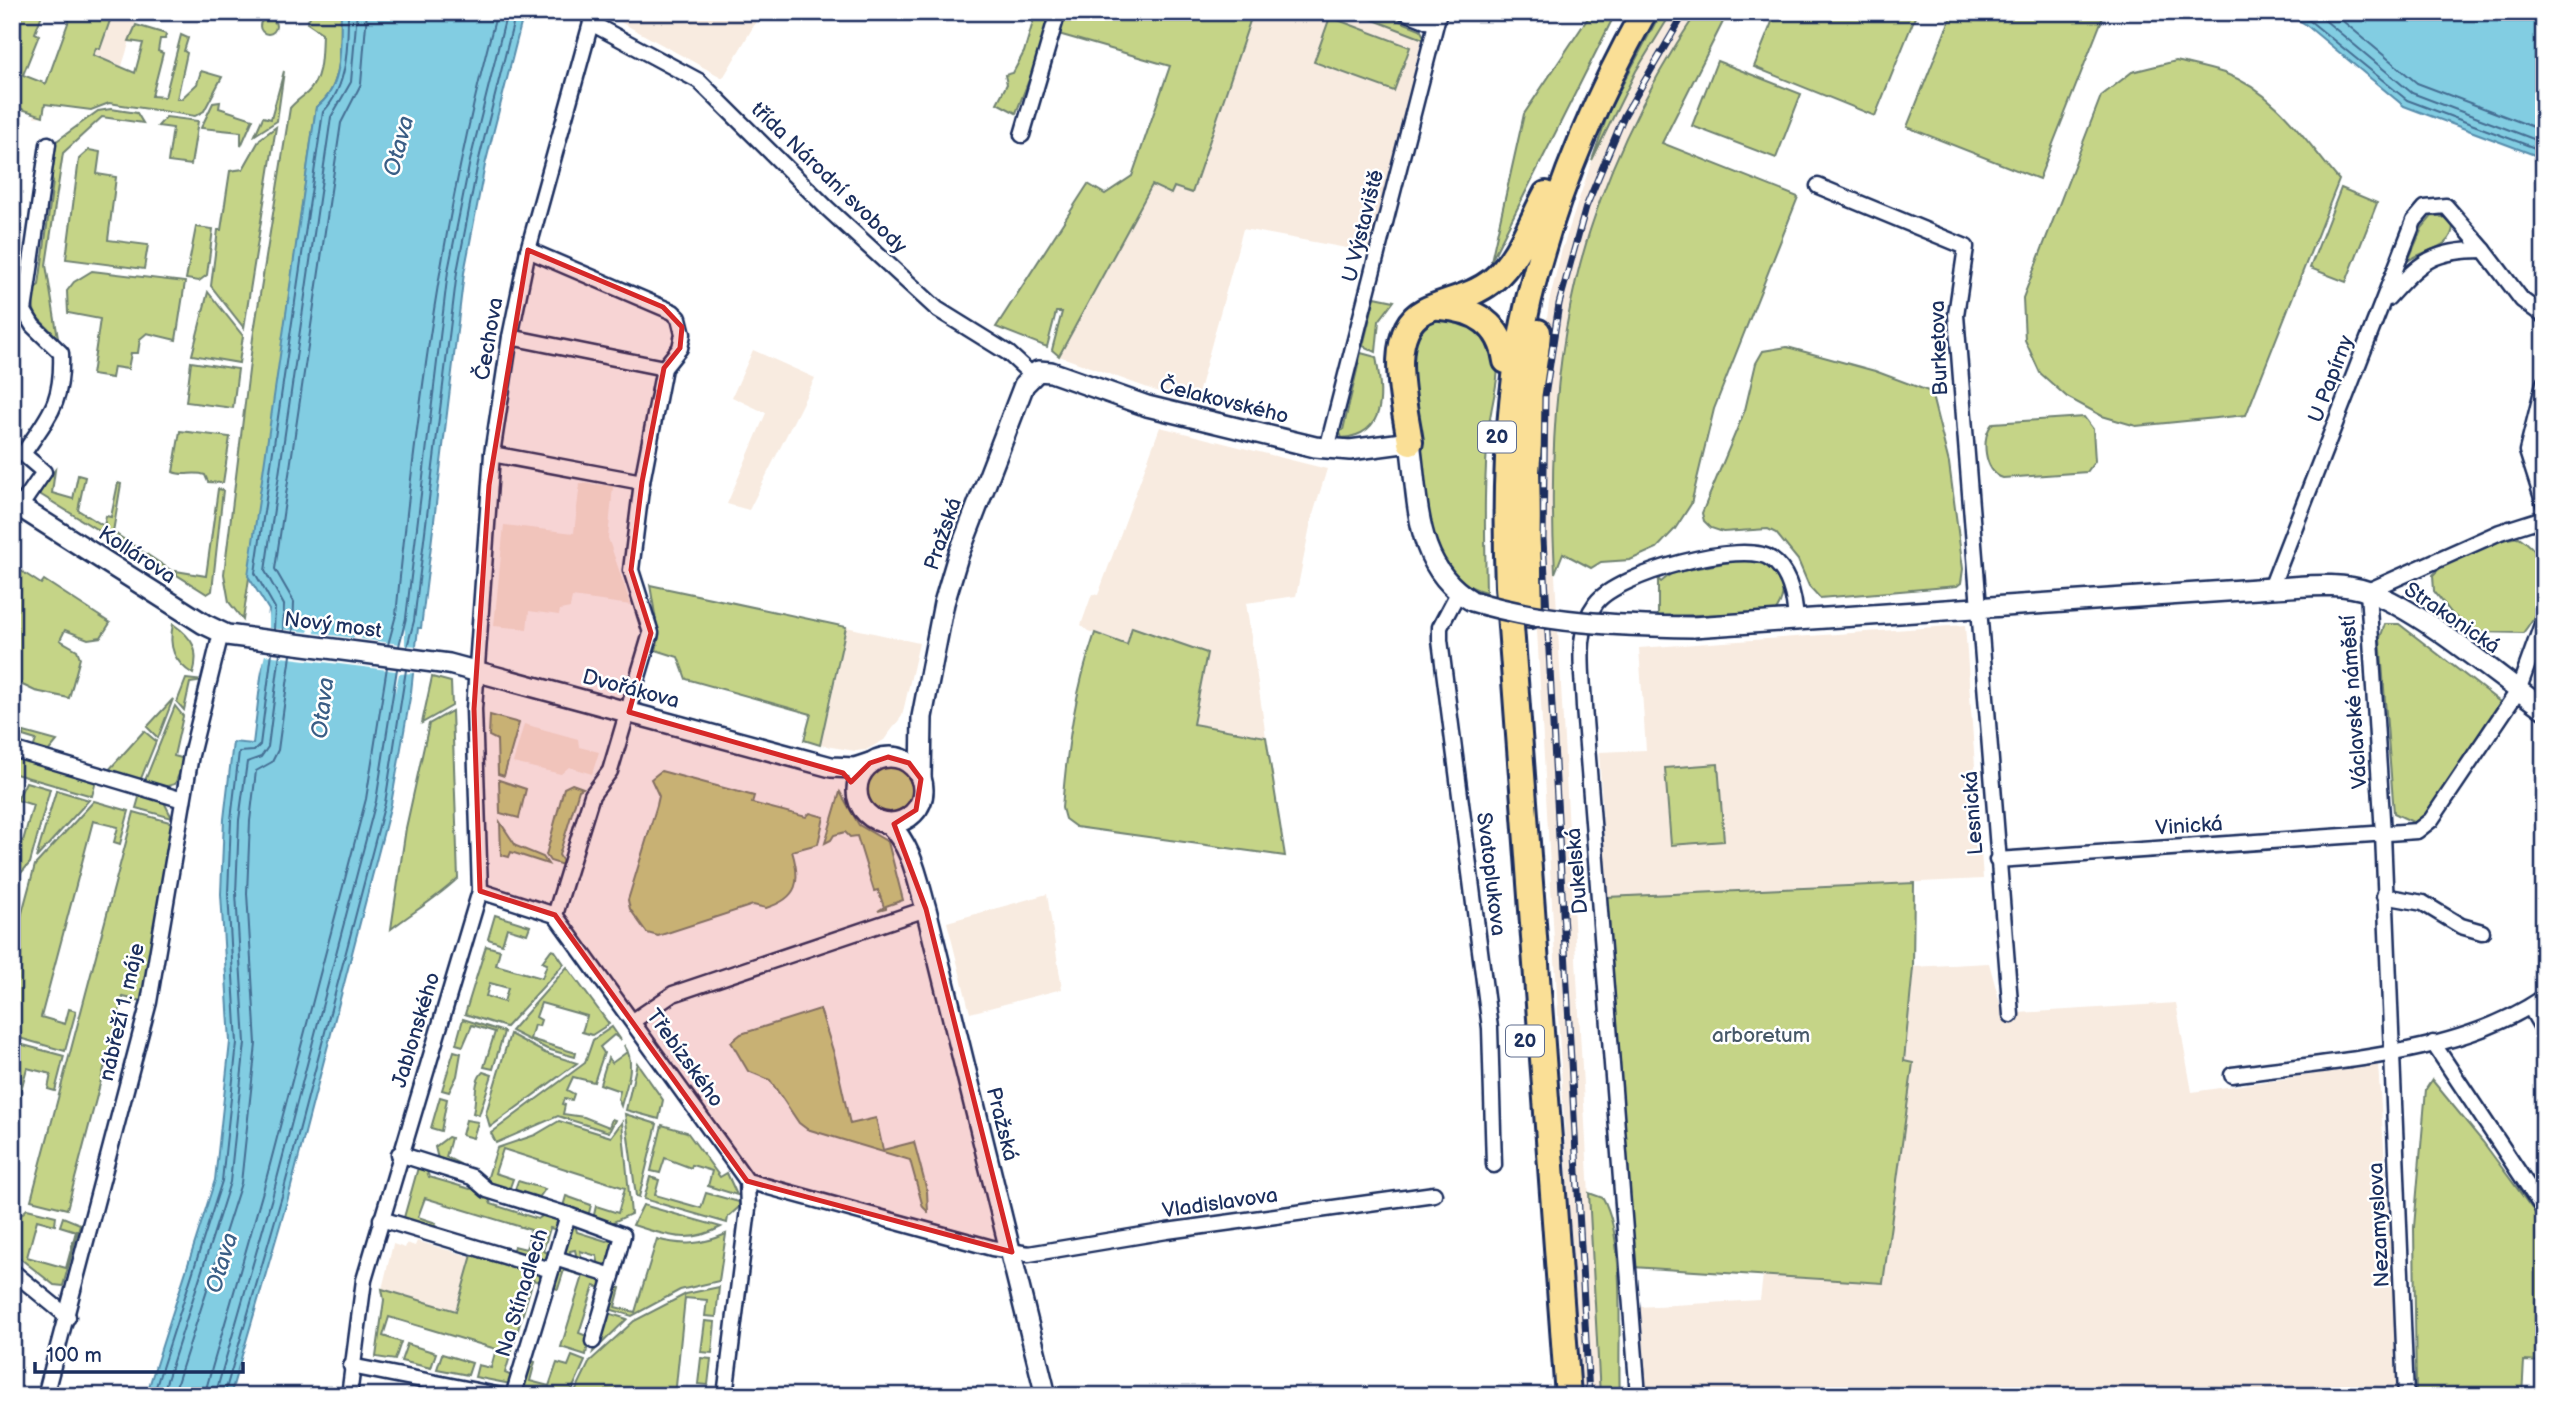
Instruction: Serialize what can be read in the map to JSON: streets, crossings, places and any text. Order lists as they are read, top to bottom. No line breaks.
{"streets":{"highway":["20"],"main road":["Čelakovského","Pražská","Kollárova","Strakonická","Nový most","Dvořákova"],"street":["třída Národní svobody","U Výstaviště","Čechova","Burketova","U Papírny","Václavské náměstí","Lesnická","Vinická","Dukelská","Svatoplukova","nábřeží 1. máje","Jablonského","Třebízského","Vladislavova","Nezamyslova","Na Stínadlech"]},"crossings":[["třída Národní svobody","Čechova"],["třída Národní svobody","Čelakovského"],["třída Národní svobody","Pražská"],["U Výstaviště","Čelakovského"],["Čechova","Dvořákova"],["Čechova","Jablonského"],["Burketova","Lesnická"],["Čelakovského","Pražská"],["Pražská","Dvořákova"],["Pražská","Vladislavova"],["Kollárova","Nový most"],["Kollárova","nábřeží 1. máje"],["Strakonická","Václavské náměstí"],["Nový most","Dvořákova"],["Dvořákova","Jablonského"],["Václavské náměstí","Vinická"],["Václavské náměstí","Nezamyslova"],["Lesnická","Vinická"],["Jablonského","Na Stínadlech"]],"water":["Otava"],"parks":["arboretum"],"scale_bar":"100 m"}
